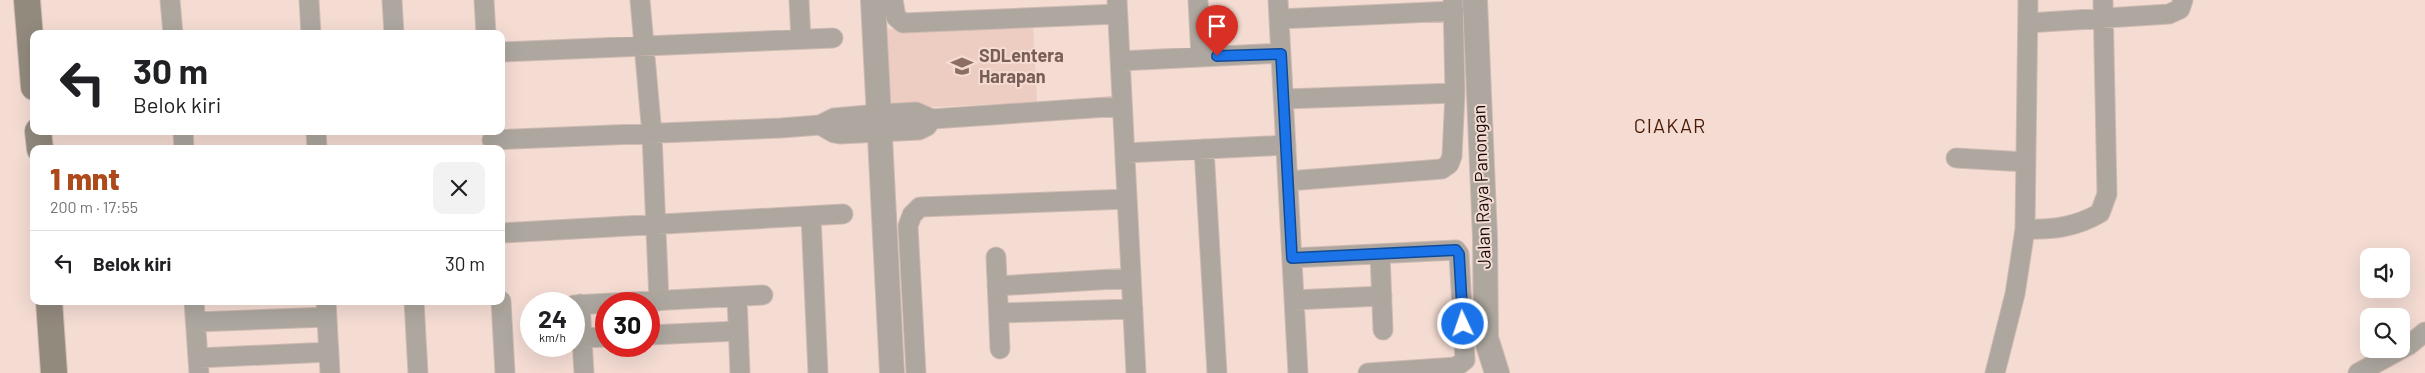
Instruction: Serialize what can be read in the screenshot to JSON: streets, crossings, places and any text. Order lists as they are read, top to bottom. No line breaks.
{"streets":{"street":["Jalan Raya Panongan"]},"districts":["CIAKAR"],"places":{"school or university":["SDLentera Harapan"]},"page":{"turn":["30 m","Belok kiri"],"heading":["1 mnt","200 m · 17:55"],"list":[{"name":"Belok kiri","value":"30 m"}],"speed":"24 km/h","limit":"30"}}
